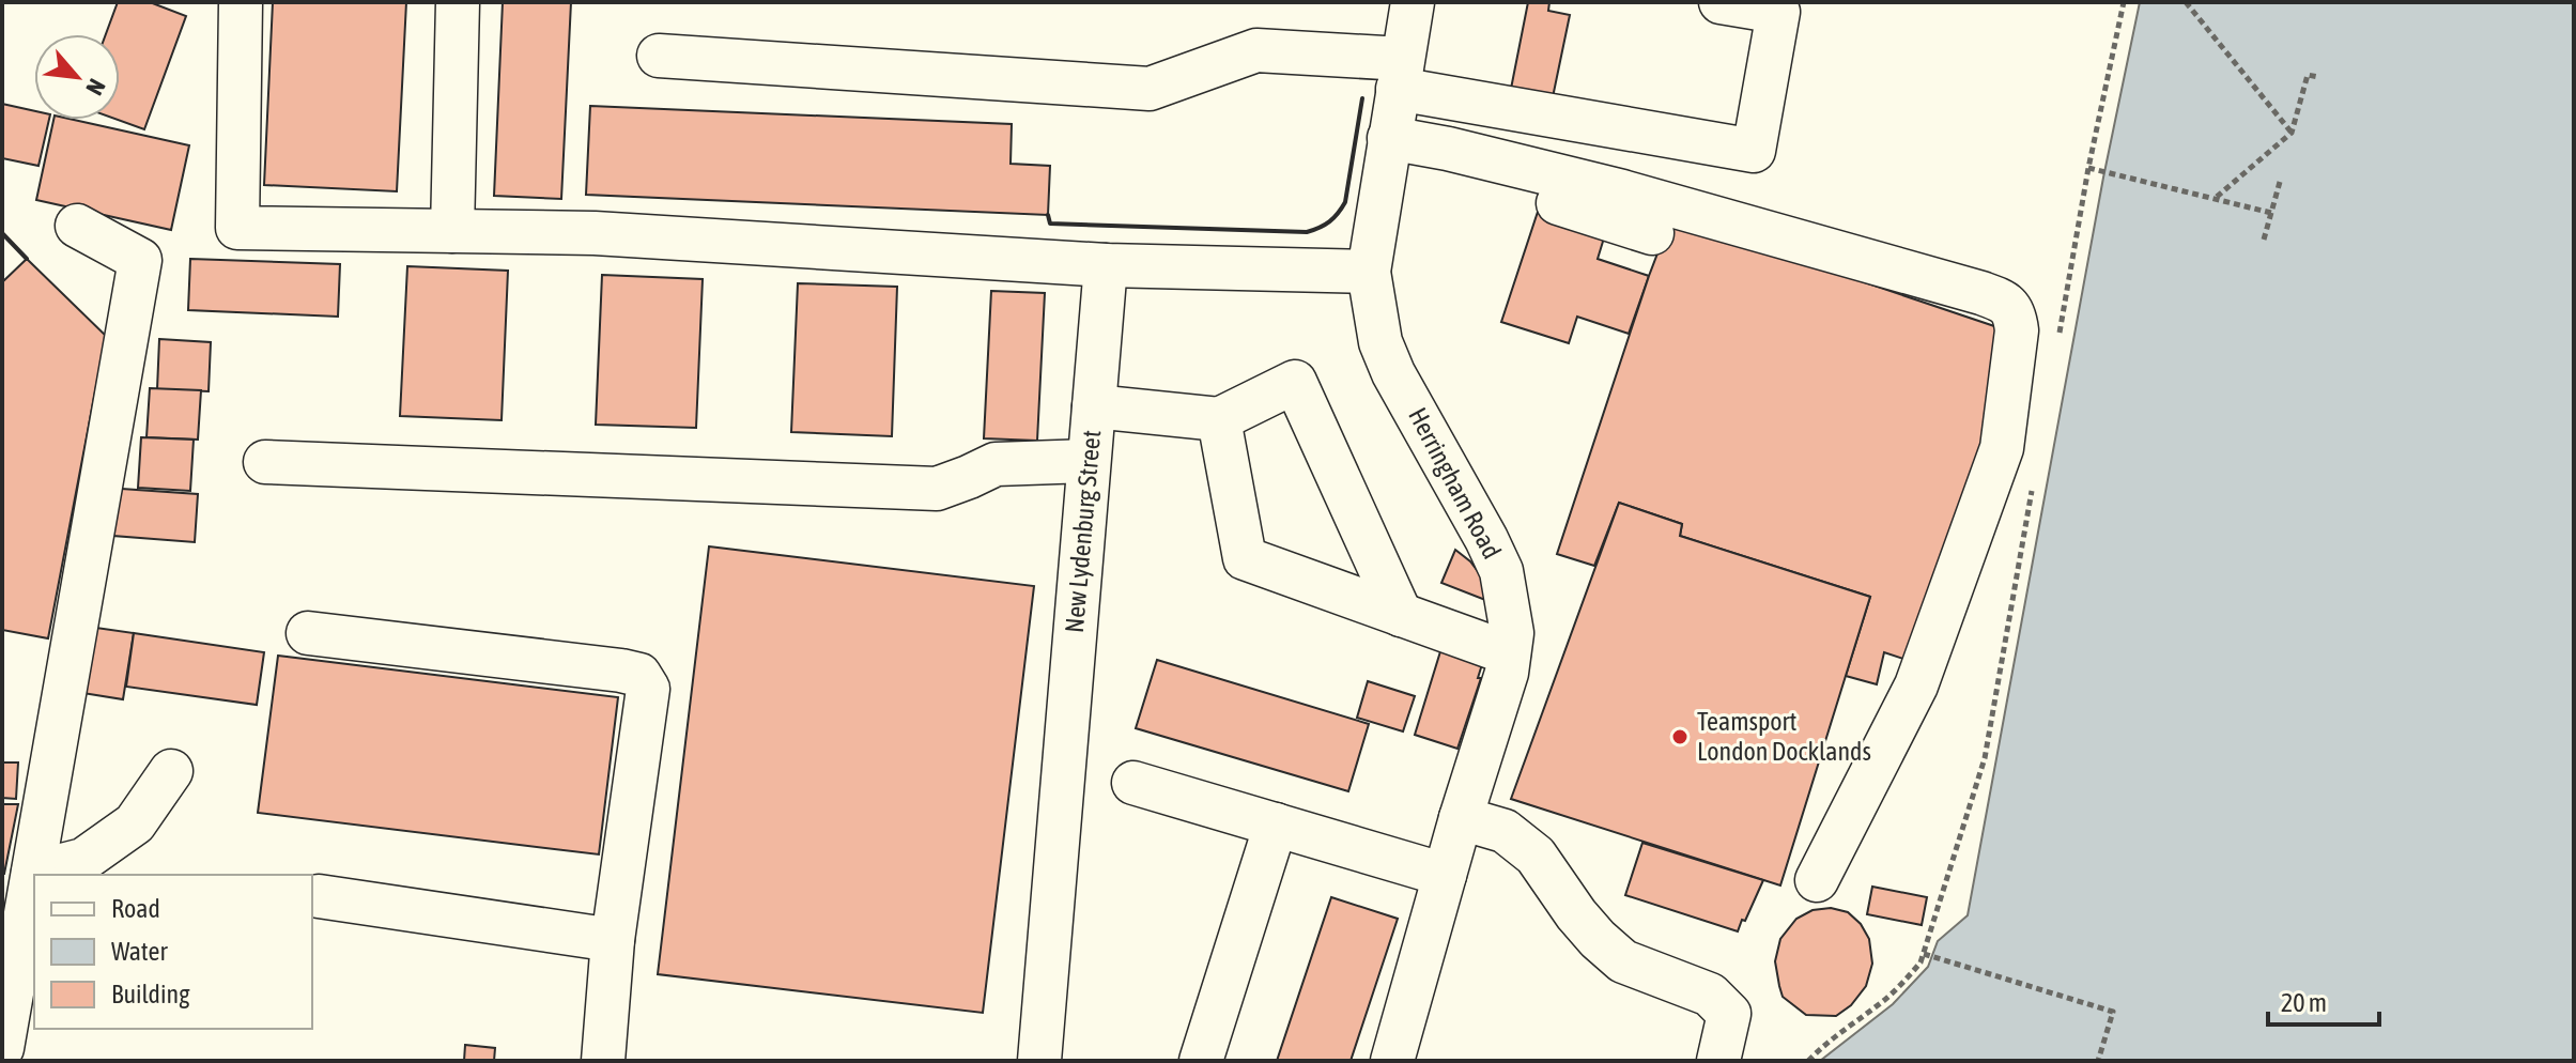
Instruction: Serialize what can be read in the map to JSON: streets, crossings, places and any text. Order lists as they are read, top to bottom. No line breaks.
{"streets":{"street":["Herringham Road","New Lydenburg Street"]},"places":["Teamsport London Docklands"],"legend":["Road","Water","Building"],"scale_bar":"20 m","north":"bottom right"}
